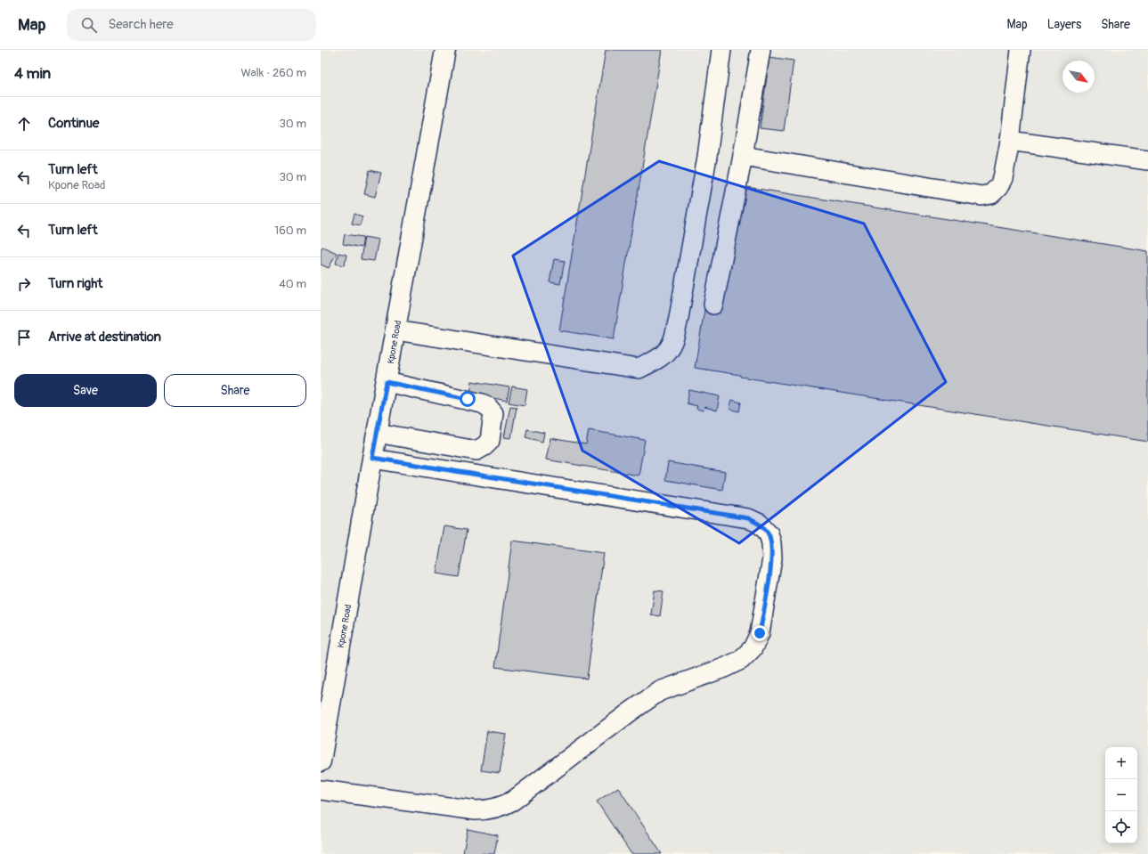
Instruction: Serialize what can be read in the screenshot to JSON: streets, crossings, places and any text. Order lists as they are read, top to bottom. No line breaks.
{"streets":{"main road":["Kpone Road"]},"north":"bottom right","page":{"header":"Map","search":"Search here","nav":["Map","Layers","Share"],"heading":["4 min","Walk · 260 m"],"list":[["Continue","30 m"],["Turn left","Kpone Road","30 m"],["Turn left","160 m"],["Turn right","40 m"],"Arrive at destination"],"buttons":["Save","Share"],"map_buttons":["+","−"]}}
